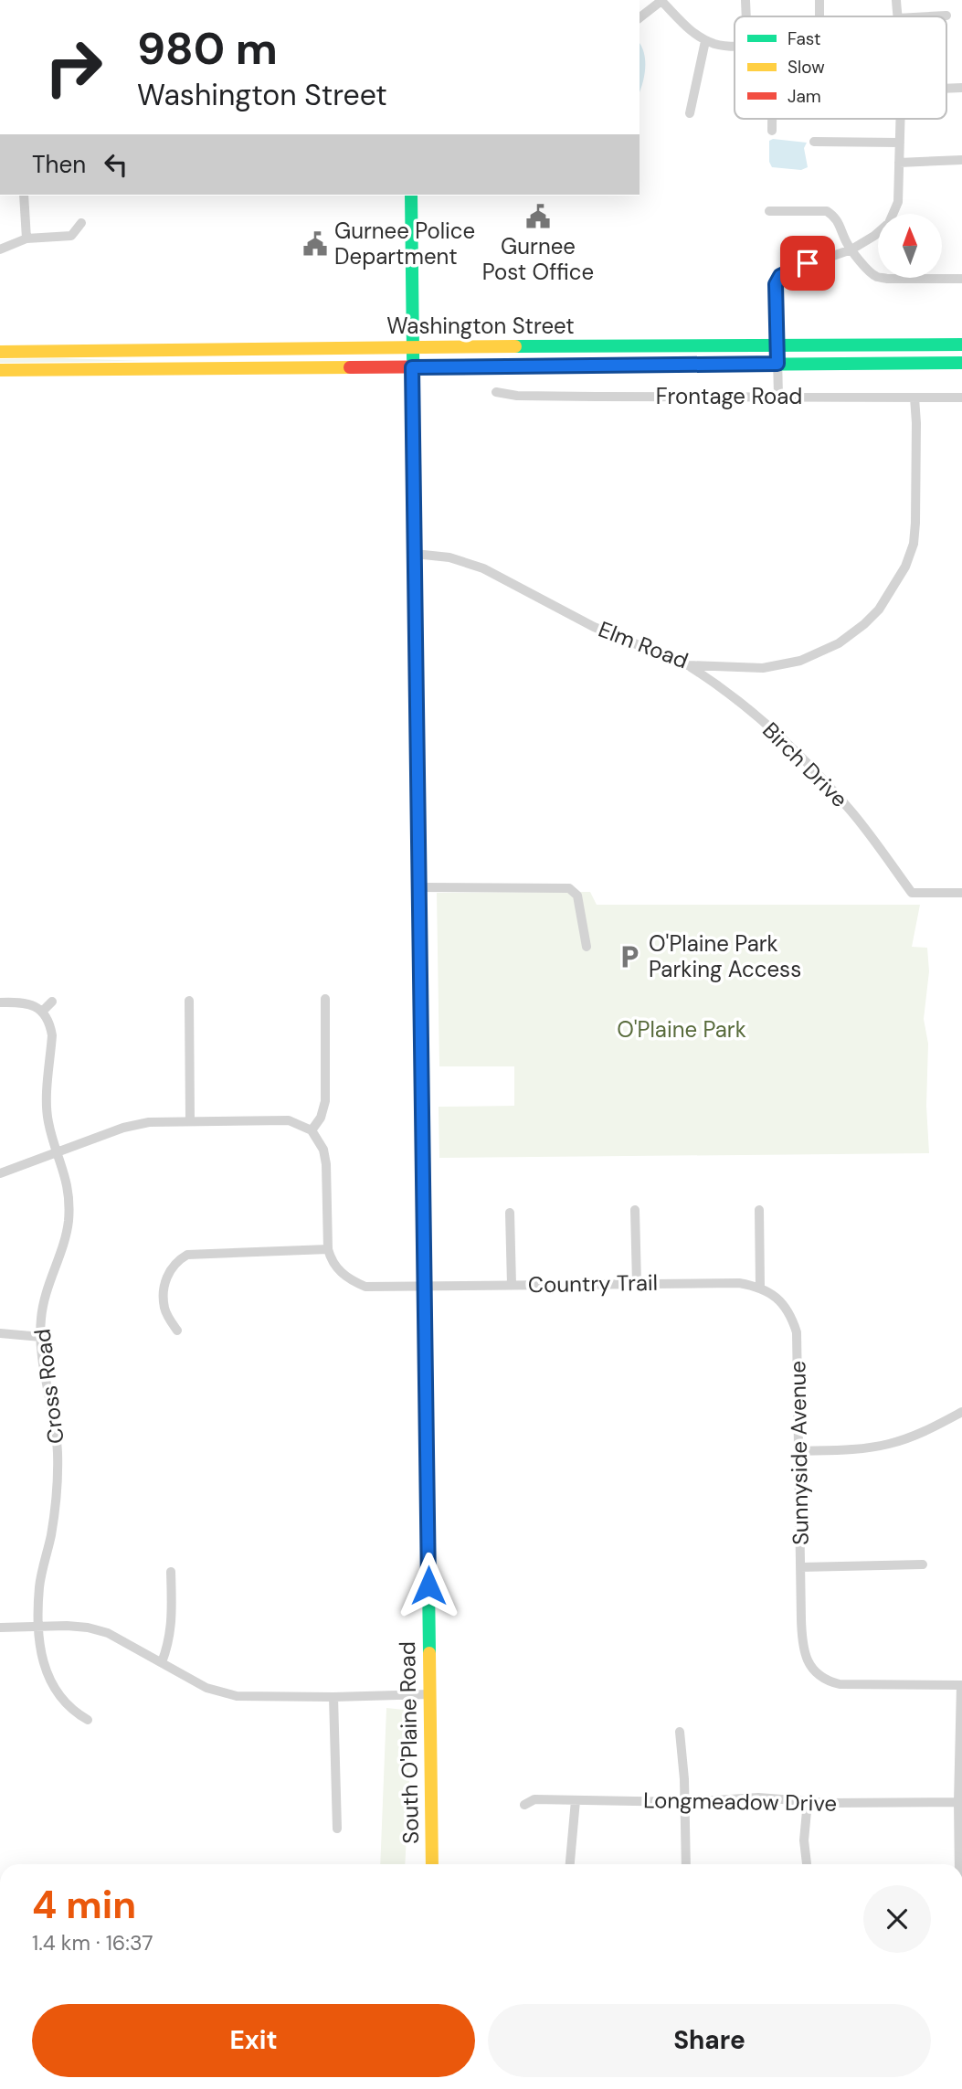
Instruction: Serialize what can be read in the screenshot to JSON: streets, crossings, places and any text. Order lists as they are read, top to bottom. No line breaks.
{"streets":{"main road":["Washington Street","South O'Plaine Road"],"street":["Frontage Road","Elm Road","Birch Drive","Country Trail","Cross Road","Sunnyside Avenue","Longmeadow Drive"]},"crossings":[["Washington Street","South O'Plaine Road"],["Frontage Road","Elm Road"],["Elm Road","Birch Drive"],["Elm Road","South O'Plaine Road"],["Country Trail","Sunnyside Avenue"],["Country Trail","South O'Plaine Road"]],"parks":["O'Plaine Park"],"places":{"public building":["Gurnee Post Office","Gurnee Police Department"],"parking":["O'Plaine Park Parking Access"]},"legend":["Fast","Slow","Jam"],"north":"top","page":{"turn":["980 m","Washington Street"],"then":"Then","heading":["4 min","1.4 km · 16:37"],"buttons":["Exit","Share"]}}
